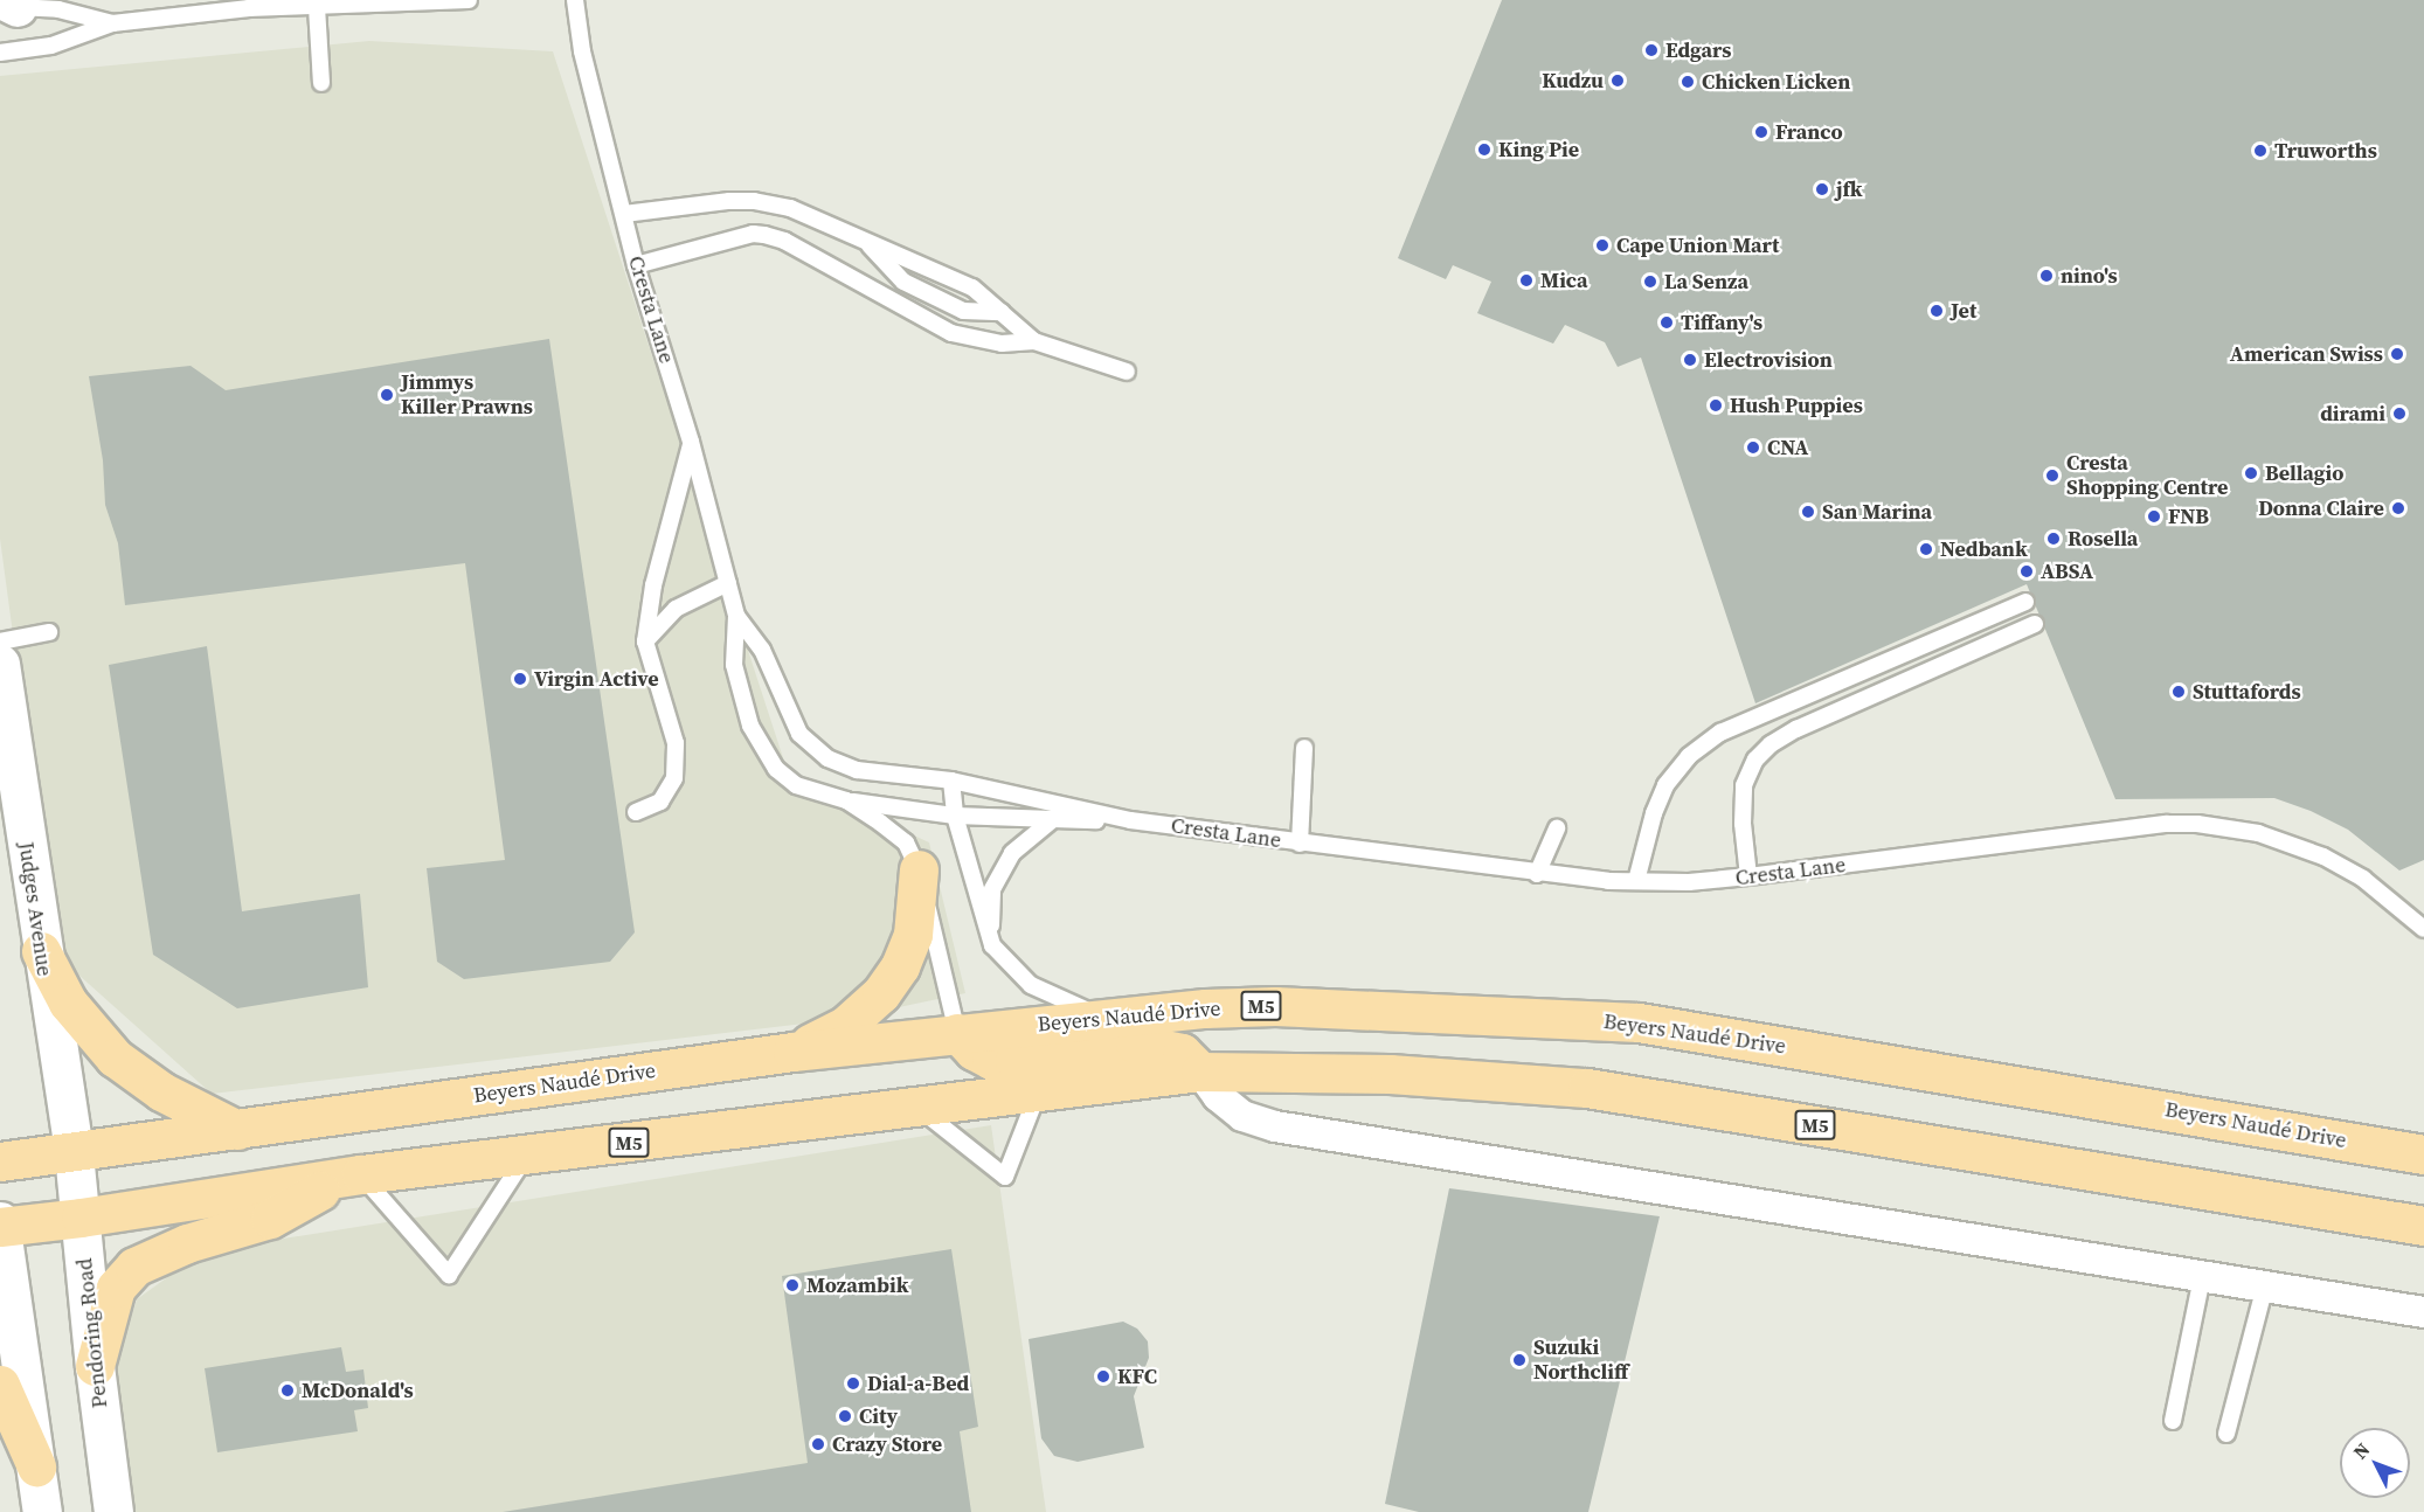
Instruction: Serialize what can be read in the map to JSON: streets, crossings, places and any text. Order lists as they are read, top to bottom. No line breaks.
{"streets":{"main road":["Judges Avenue","M5","Beyers Naudé Drive","Pendoring Road"],"lane":["Cresta Lane"]},"crossings":[["Cresta Lane","Beyers Naudé Drive"],["Judges Avenue","Beyers Naudé Drive"],["Judges Avenue","Pendoring Road"],["M5","Pendoring Road"],["Beyers Naudé Drive","Pendoring Road"]],"places":["Edgars","Kudzu","Chicken Licken","Franco","King Pie","Truworths","jfk","Cape Union Mart","nino's","Mica","La Senza","Jet","Tiffany's","American Swiss","Electrovision","Jimmys Killer Prawns","Hush Puppies","dirami","CNA","Bellagio","Cresta Shopping Centre","Donna Claire","San Marina","FNB","Rosella","Nedbank","ABSA","Virgin Active","Stuttafords","Mozambik","Suzuki Northcliff","KFC","Dial-a-Bed","McDonald's","City","Crazy Store"],"north":"top left"}
